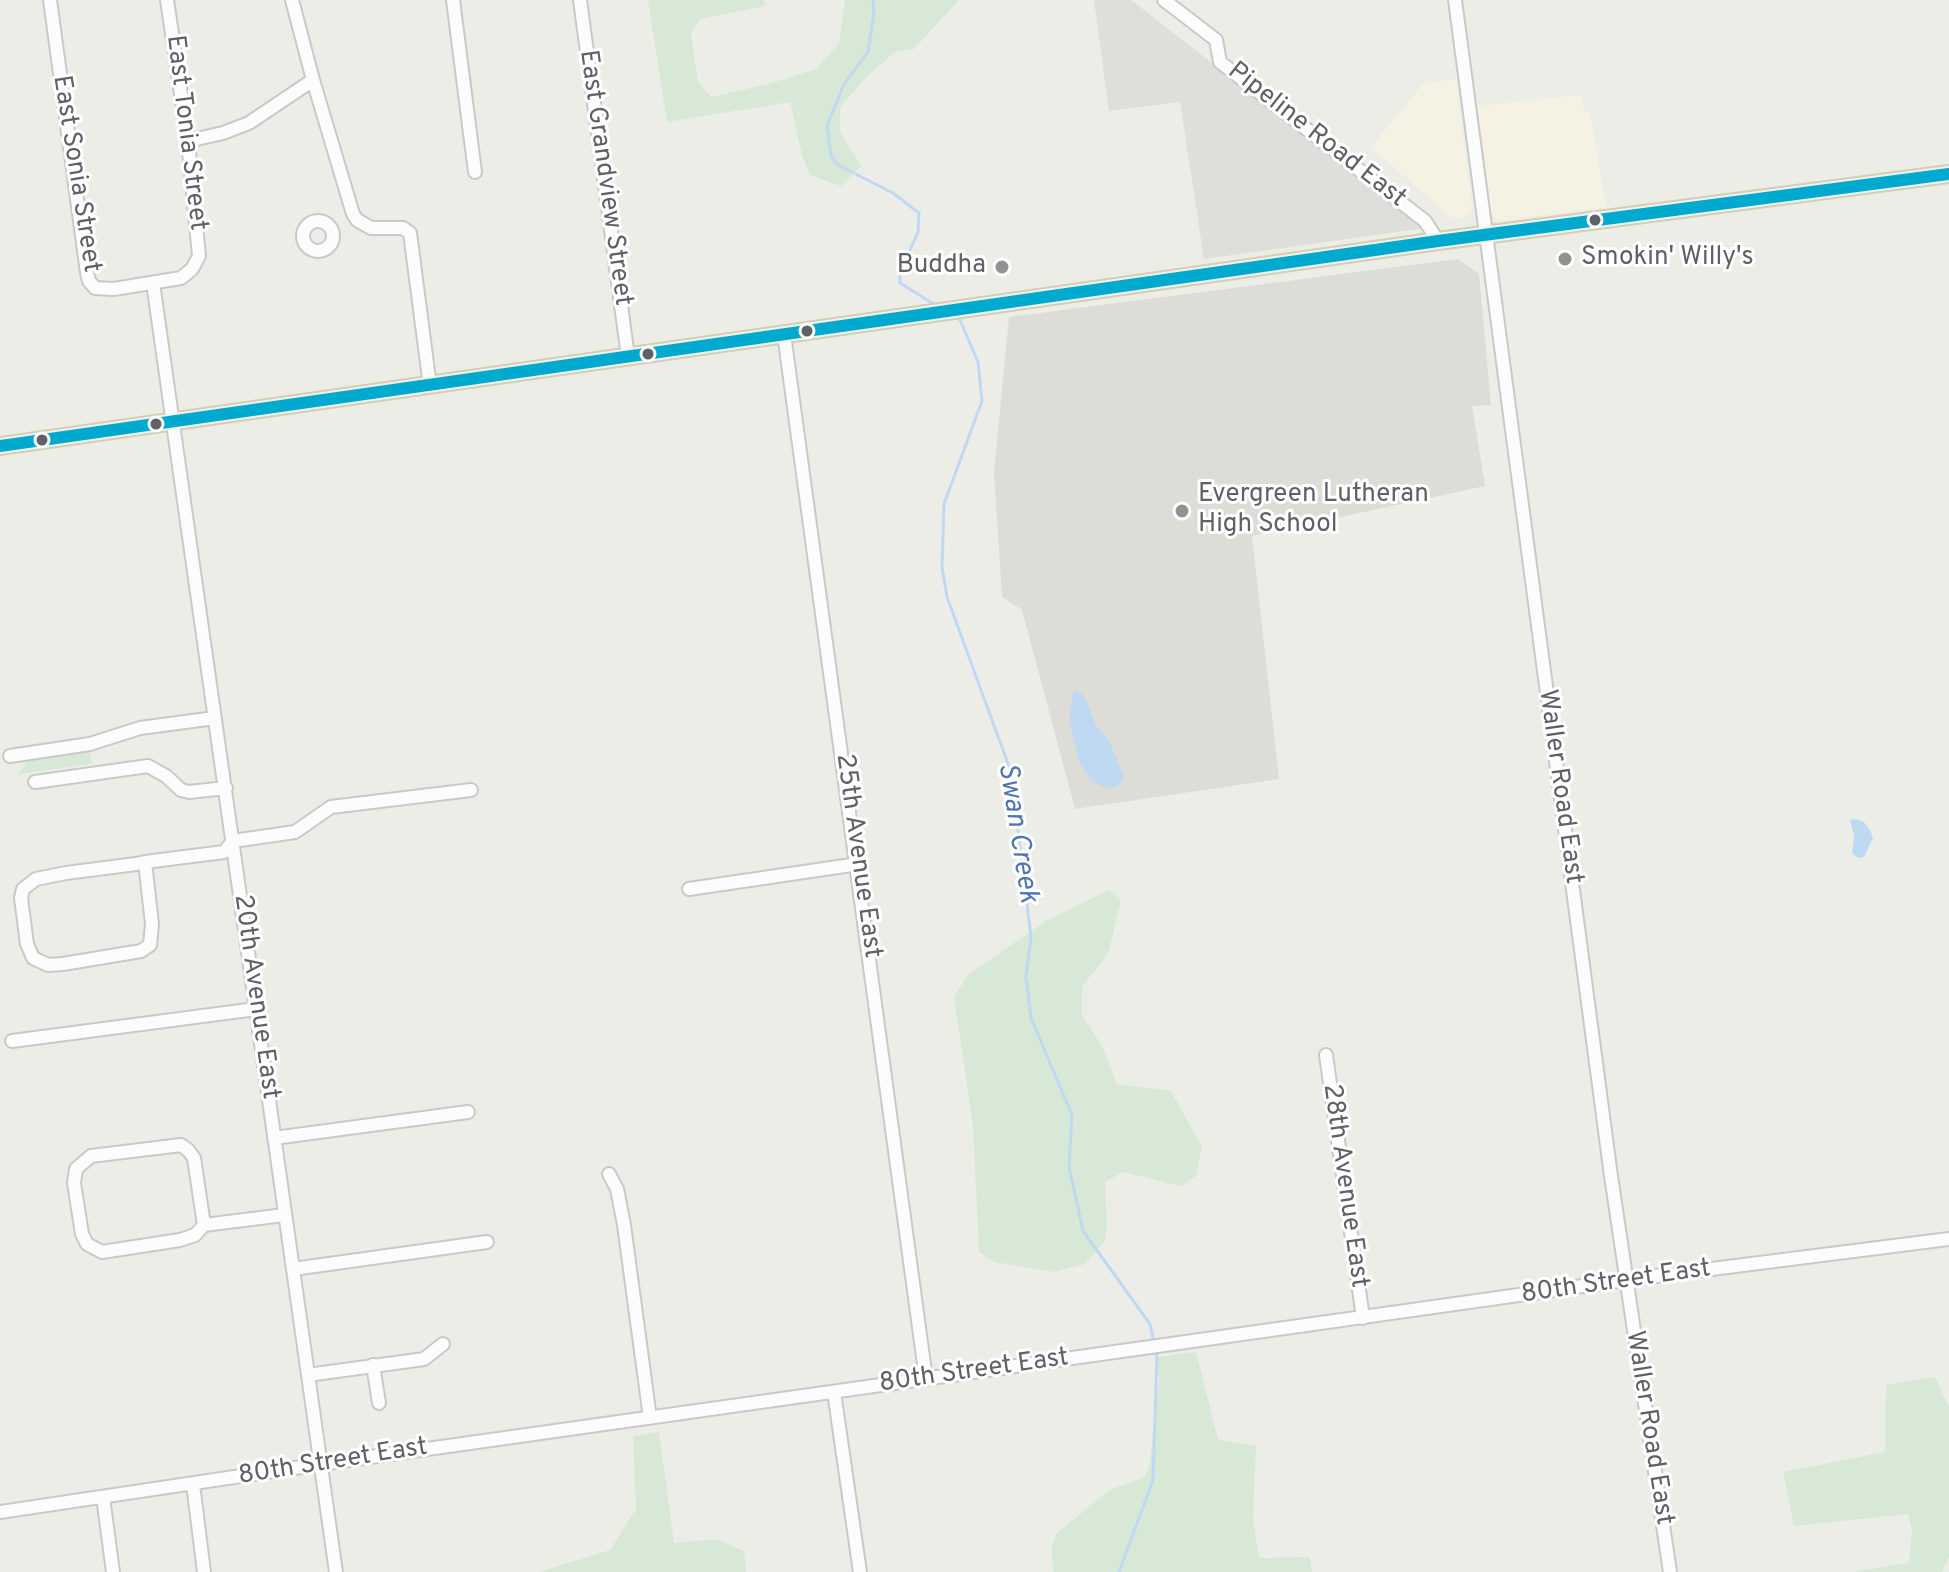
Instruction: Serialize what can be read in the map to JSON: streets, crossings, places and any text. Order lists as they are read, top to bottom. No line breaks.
{"streets":{"street":["East Tonia Street","Pipeline Road East","East Sonia Street","East Grandview Street","Waller Road East","25th Avenue East","20th Avenue East","28th Avenue East","80th Street East"]},"crossings":[["East Tonia Street","East Sonia Street"],["East Tonia Street","20th Avenue East"],["East Sonia Street","20th Avenue East"],["Waller Road East","80th Street East"],["25th Avenue East","80th Street East"],["20th Avenue East","80th Street East"],["28th Avenue East","80th Street East"]],"water":["Swan Creek"],"places":["Smokin' Willy's","Buddha","Evergreen Lutheran High School"]}
